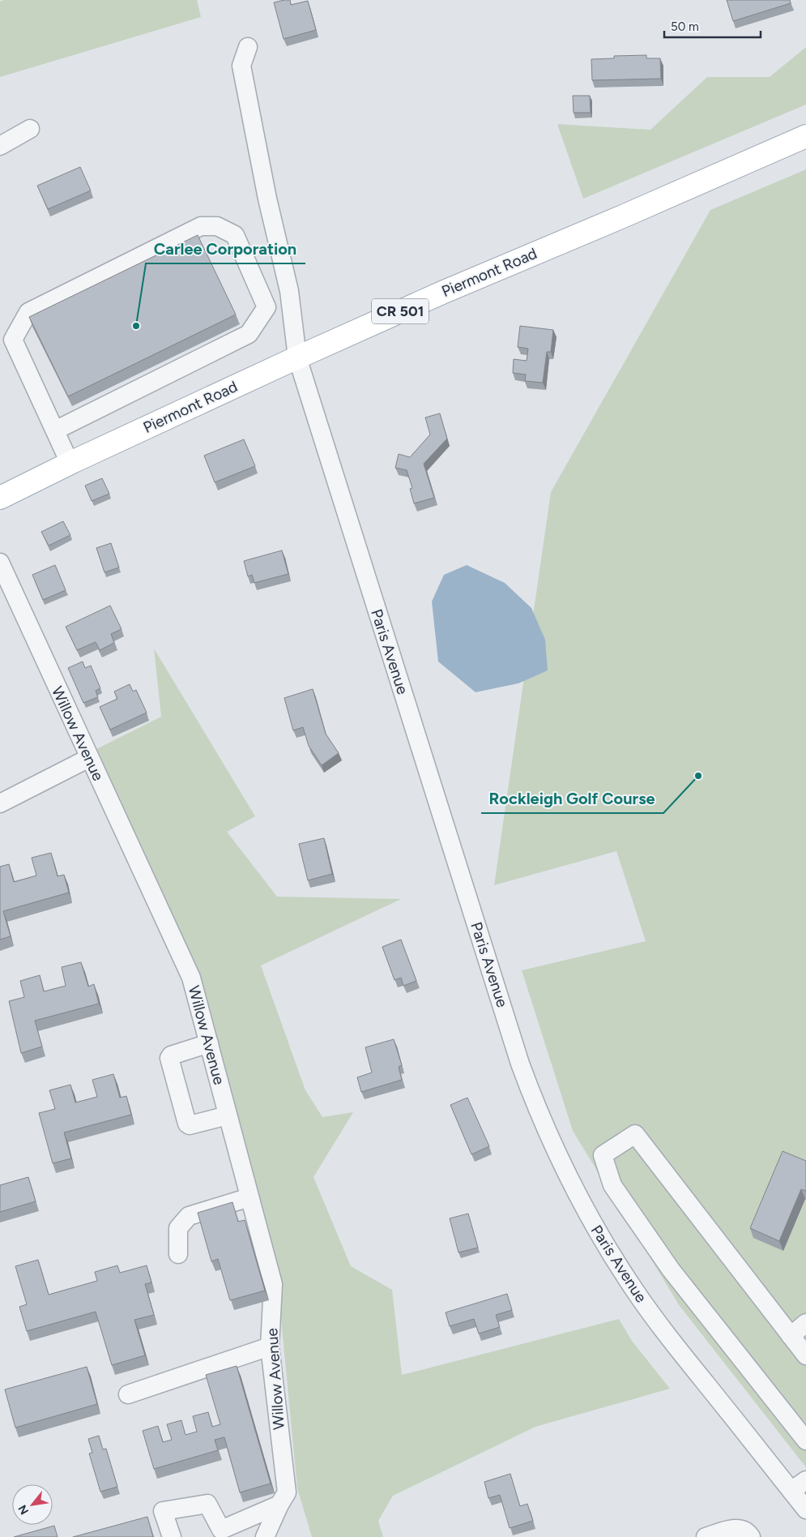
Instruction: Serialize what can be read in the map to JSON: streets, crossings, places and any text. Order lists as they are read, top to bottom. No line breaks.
{"streets":{"main road":["Piermont Road","CR 501"],"street":["Paris Avenue","Willow Avenue"]},"crossings":[["Piermont Road","Paris Avenue"]],"places":["Carlee Corporation","Rockleigh Golf Course"],"scale_bar":"50 m","north":"bottom left"}
